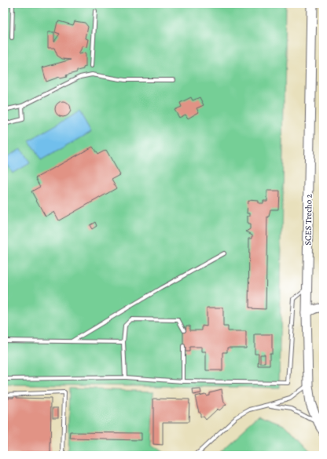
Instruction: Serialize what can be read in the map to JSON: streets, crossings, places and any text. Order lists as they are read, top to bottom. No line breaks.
{"streets":{"main road":["SCES Trecho 2"]}}
